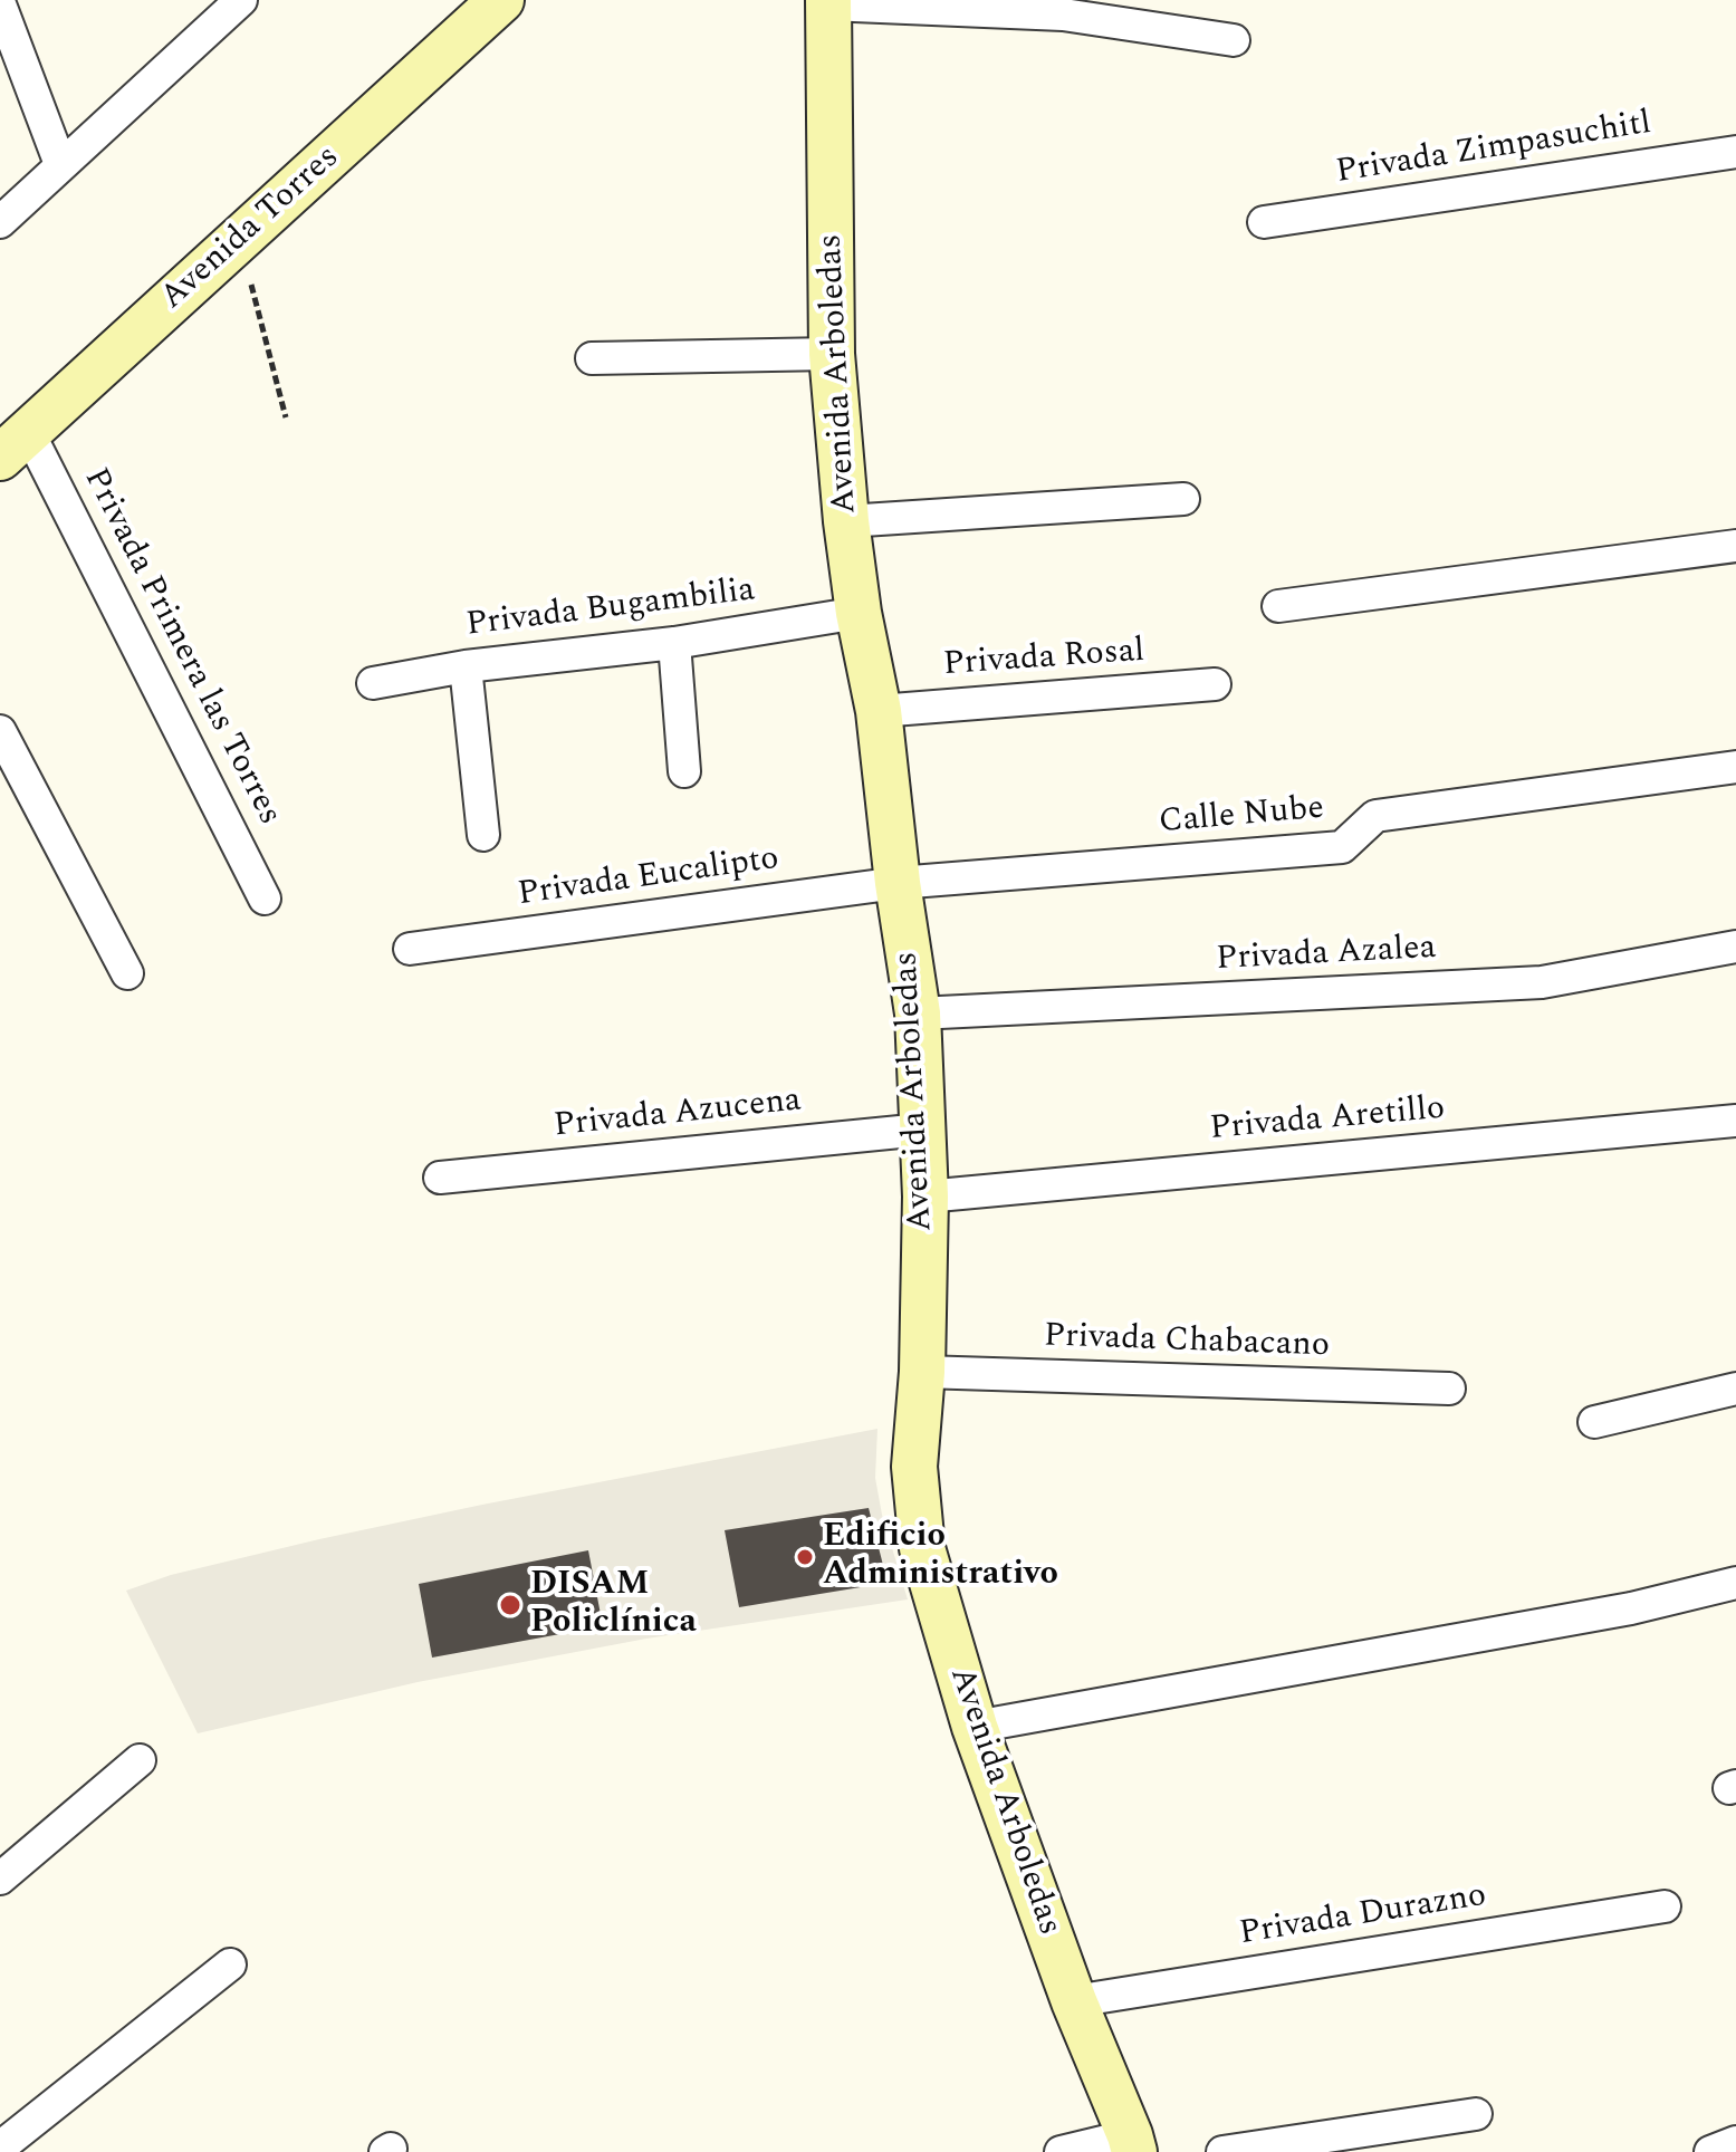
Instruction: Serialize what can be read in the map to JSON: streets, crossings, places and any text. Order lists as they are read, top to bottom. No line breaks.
{"streets":{"main road":["Avenida Torres","Avenida Arboledas"],"street":["Privada Zimpasuchitl","Privada Bugambilia","Privada Primera las Torres","Privada Rosal","Calle Nube","Privada Eucalipto","Privada Azalea","Privada Azucena","Privada Aretillo","Privada Chabacano","Privada Durazno"]},"crossings":[["Avenida Torres","Privada Primera las Torres"],["Avenida Arboledas","Privada Bugambilia"],["Avenida Arboledas","Privada Rosal"],["Avenida Arboledas","Calle Nube"],["Avenida Arboledas","Privada Eucalipto"],["Avenida Arboledas","Privada Azalea"],["Avenida Arboledas","Privada Azucena"],["Avenida Arboledas","Privada Aretillo"],["Avenida Arboledas","Privada Chabacano"],["Avenida Arboledas","Privada Durazno"],["Calle Nube","Privada Eucalipto"]],"places":["Edificio Administrativo","DISAM Policlínica"]}
